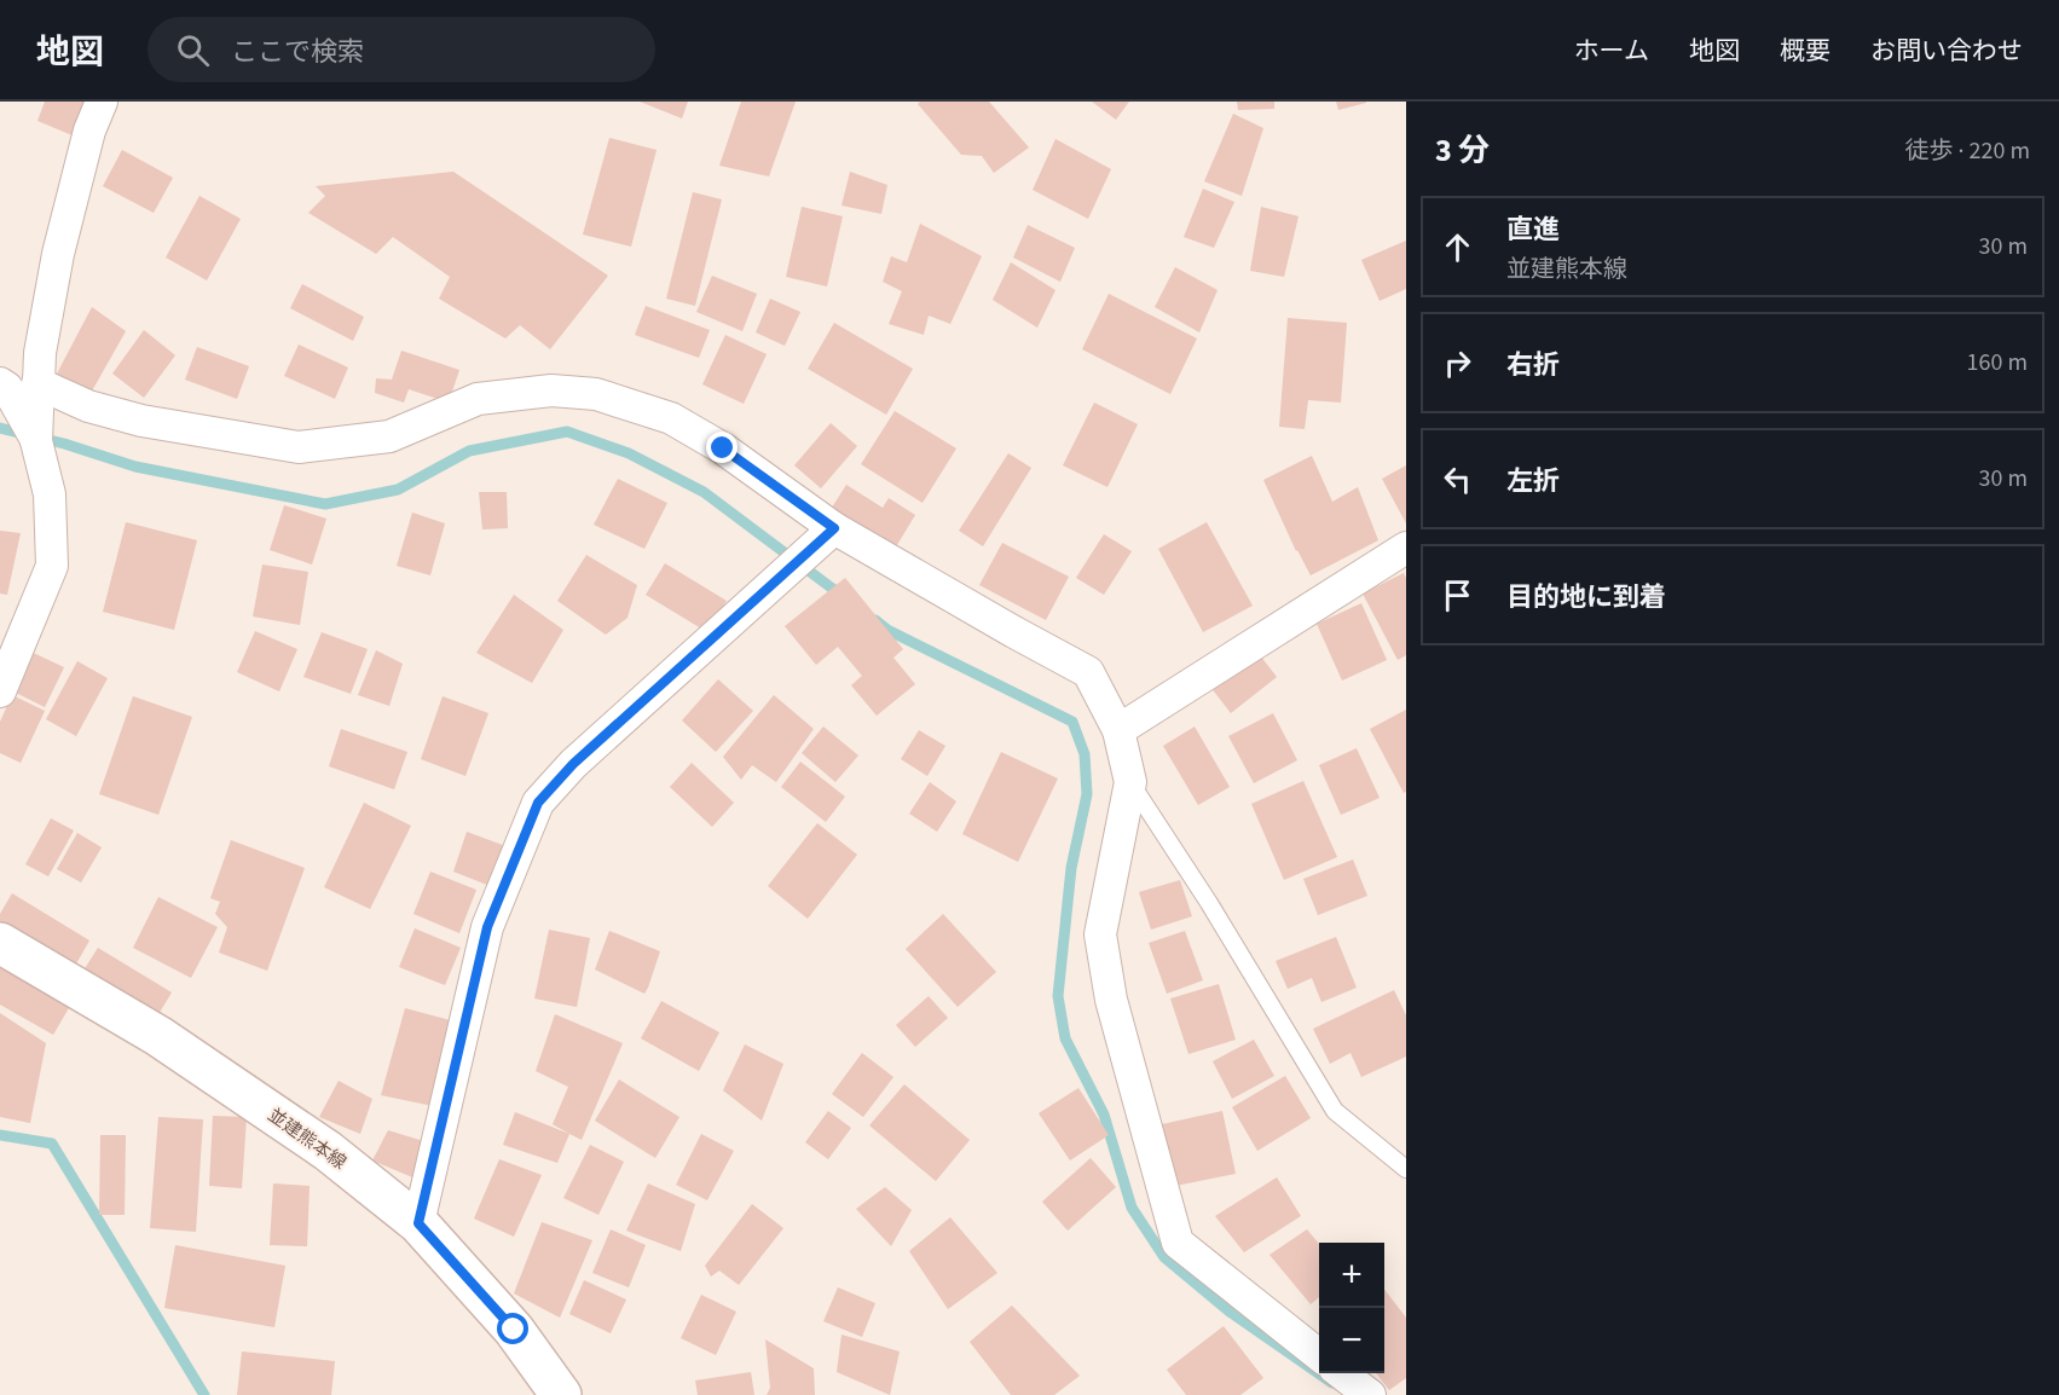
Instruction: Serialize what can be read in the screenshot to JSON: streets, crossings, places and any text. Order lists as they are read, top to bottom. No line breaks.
{"streets":{"main road":["並建熊本線"]},"page":{"header":"地図","search":"ここで検索","nav":["ホーム","地図","概要","お問い合わせ"],"heading":["3 分","徒歩 · 220 m"],"list":[["直進","並建熊本線","30 m"],["右折","160 m"],["左折","30 m"],"目的地に到着"],"map_buttons":["+","−"]}}
